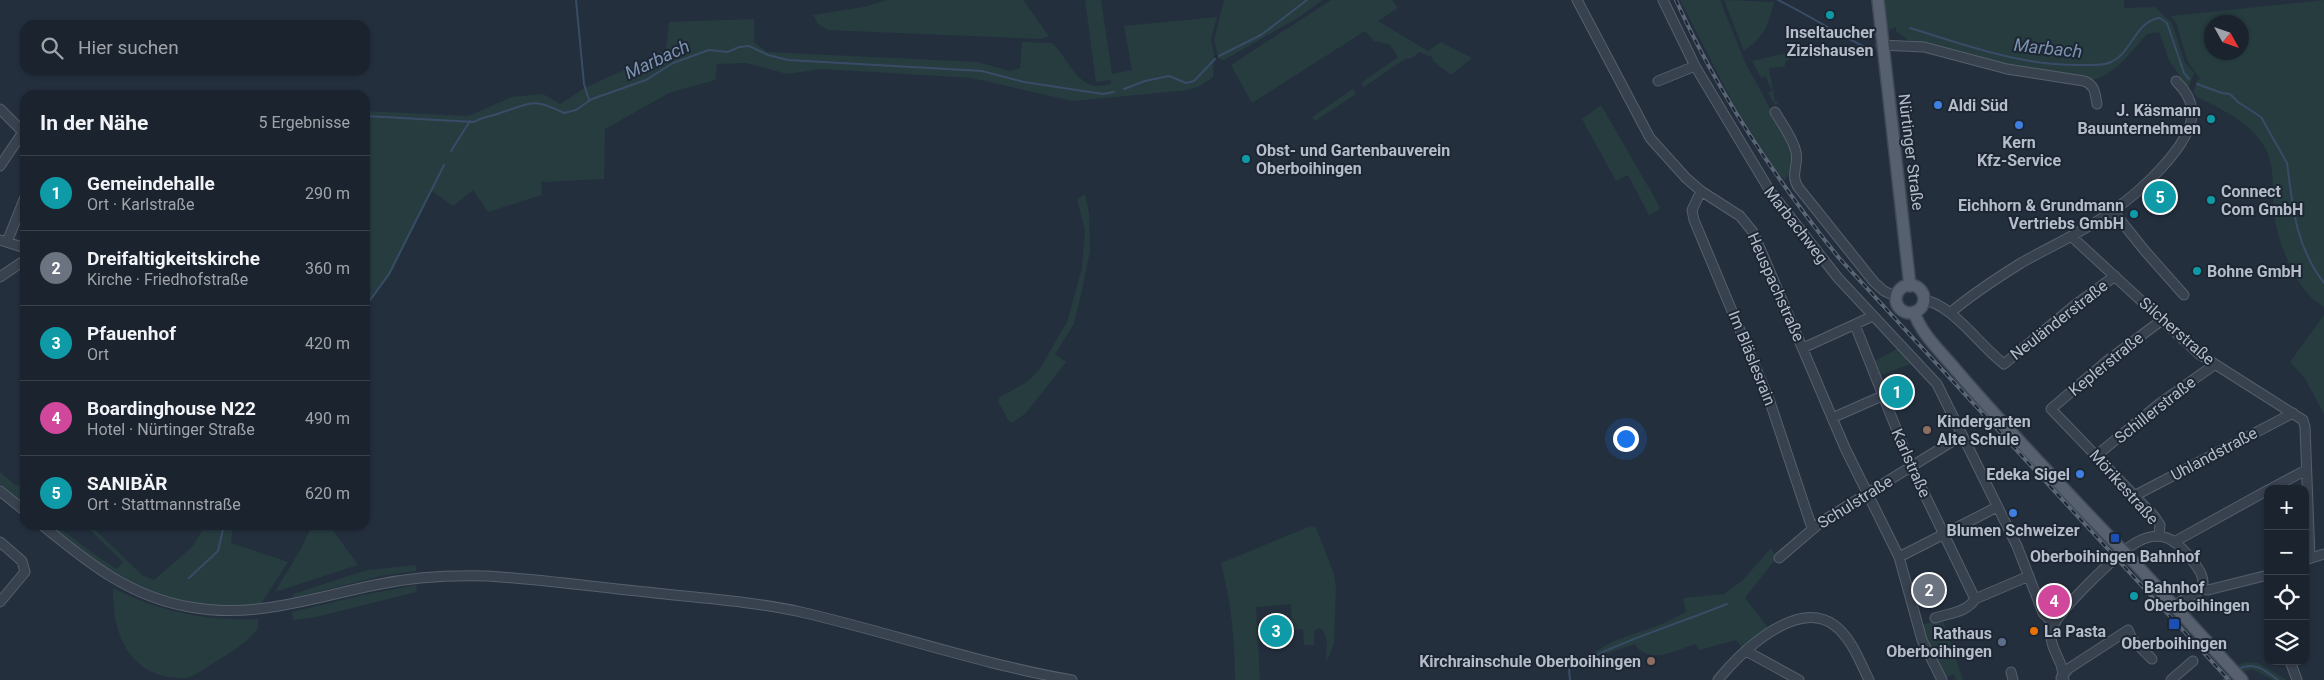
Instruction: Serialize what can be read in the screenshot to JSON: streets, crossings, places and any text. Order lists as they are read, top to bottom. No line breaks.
{"streets":{"main road":["Nürtinger Straße"],"street":["Marbachweg","Heuspachstraße","Neuländerstraße","Silcherstraße","Im Bläslesrain","Keplerstraße","Schillerstraße","Uhlandstraße","Karlstraße","Mörikestraße","Schulstraße"]},"crossings":[["Marbachweg","Schulstraße"],["Heuspachstraße","Im Bläslesrain"],["Heuspachstraße","Schulstraße"],["Neuländerstraße","Silcherstraße"],["Silcherstraße","Keplerstraße"],["Silcherstraße","Schillerstraße"],["Silcherstraße","Uhlandstraße"],["Im Bläslesrain","Schulstraße"],["Keplerstraße","Mörikestraße"],["Schillerstraße","Mörikestraße"],["Uhlandstraße","Mörikestraße"],["Karlstraße","Schulstraße"]],"water":["Marbach"],"places":{"other":["Inseltaucher Zizishausen","Aldi Süd","J. Käsmann Bauunternehmen","Kern Kfz-Service","Obst- und Gartenbauverein Oberboihingen","Connect Com GmbH","Eichhorn & Grundmann Vertriebs GmbH","Bohne GmbH","Kindergarten Alte Schule","Edeka Sigel","Blumen Schweizer","Bahnhof Oberboihingen","La Pasta","Rathaus Oberboihingen","Kirchrainschule Oberboihingen"],"transit":["Oberboihingen Bahnhof","Oberboihingen"]},"north":"bottom right","page":{"search":"Hier suchen","heading":["In der Nähe","5 Ergebnisse"],"list":[{"mark":"1","name":"Gemeindehalle","note":"Ort · Karlstraße","value":"290 m"},{"mark":"2","name":"Dreifaltigkeitskirche","note":"Kirche · Friedhofstraße","value":"360 m"},{"mark":"3","name":"Pfauenhof","note":"Ort","value":"420 m"},{"mark":"4","name":"Boardinghouse N22","note":"Hotel · Nürtinger Straße","value":"490 m"},{"mark":"5","name":"SANIBÄR","note":"Ort · Stattmannstraße","value":"620 m"}],"pins":["5","1","2","4","3"],"map_buttons":["+","−"]}}
